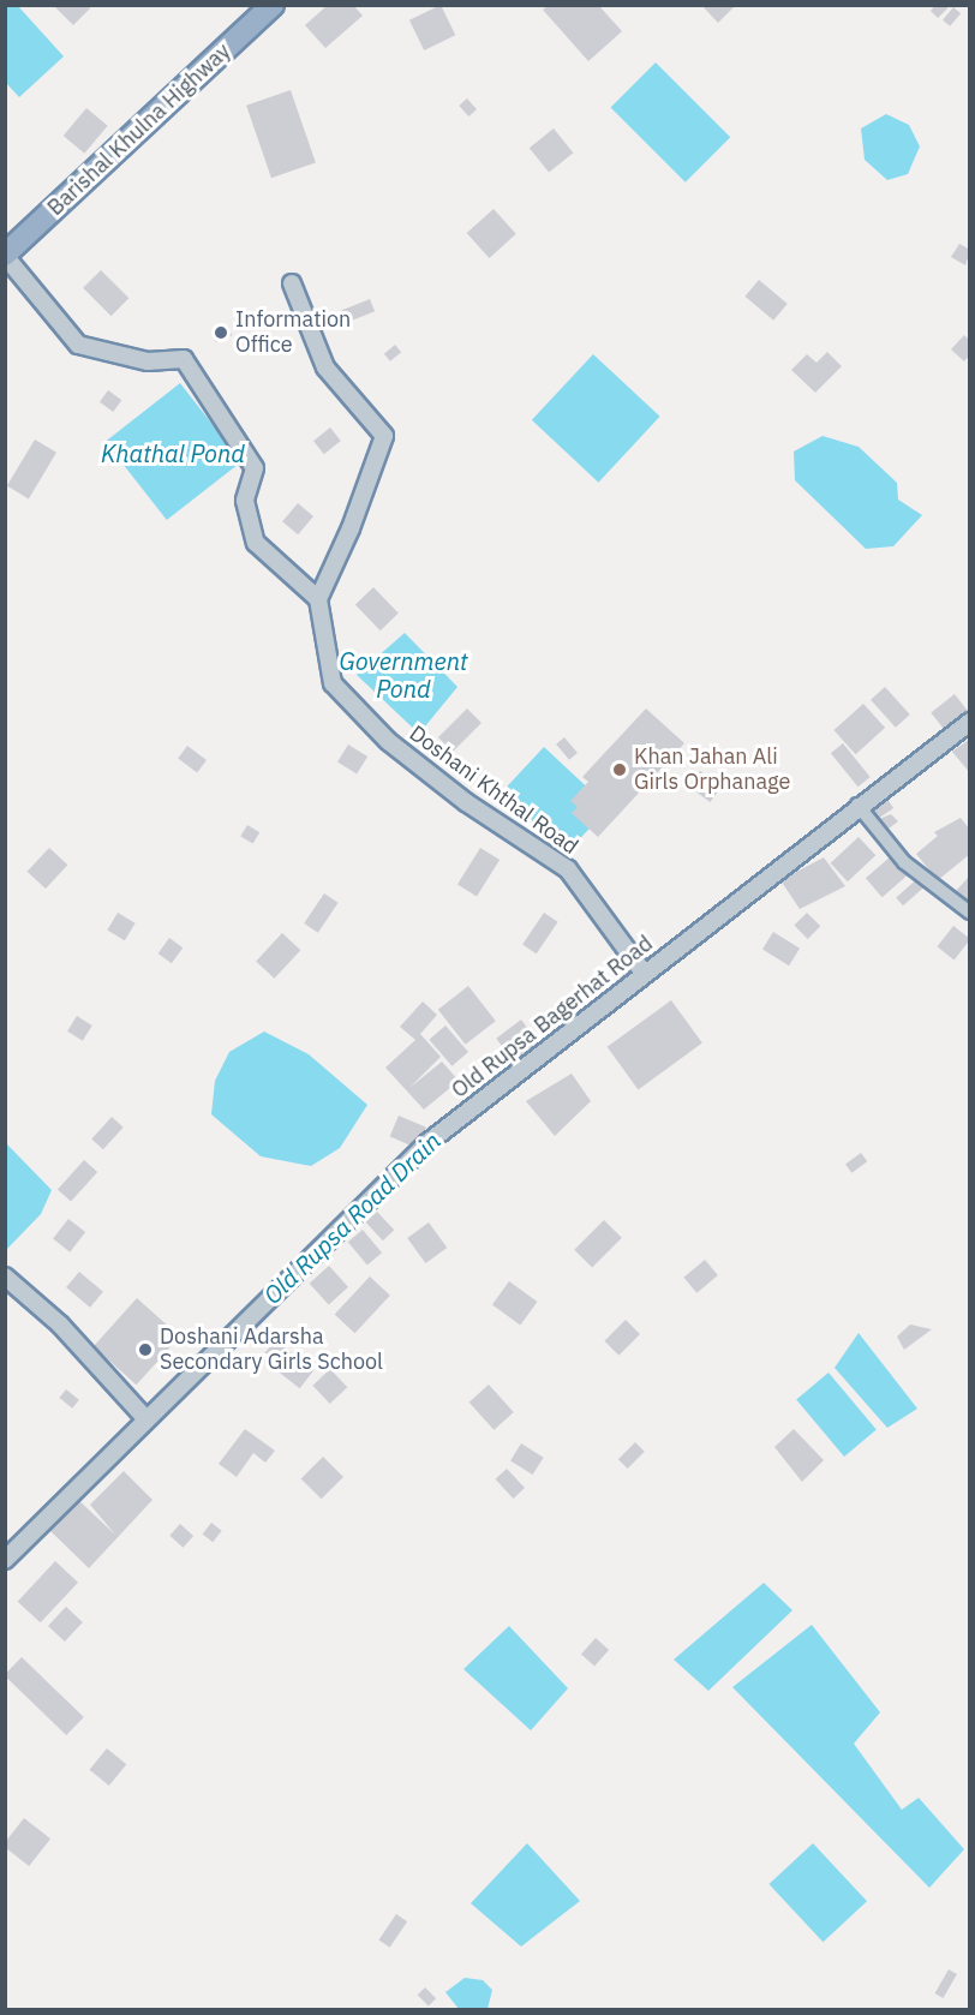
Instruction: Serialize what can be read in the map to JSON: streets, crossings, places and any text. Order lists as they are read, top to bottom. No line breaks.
{"streets":{"highway":["Barishal Khulna Highway"],"street":["Doshani Khthal Road","Old Rupsa Bagerhat Road"]},"crossings":[["Doshani Khthal Road","Old Rupsa Bagerhat Road"]],"water":["Khathal Pond","Government Pond","Old Rupsa Road Drain"],"places":["Information Office","Khan Jahan Ali Girls Orphanage","Doshani Adarsha Secondary Girls School"]}
